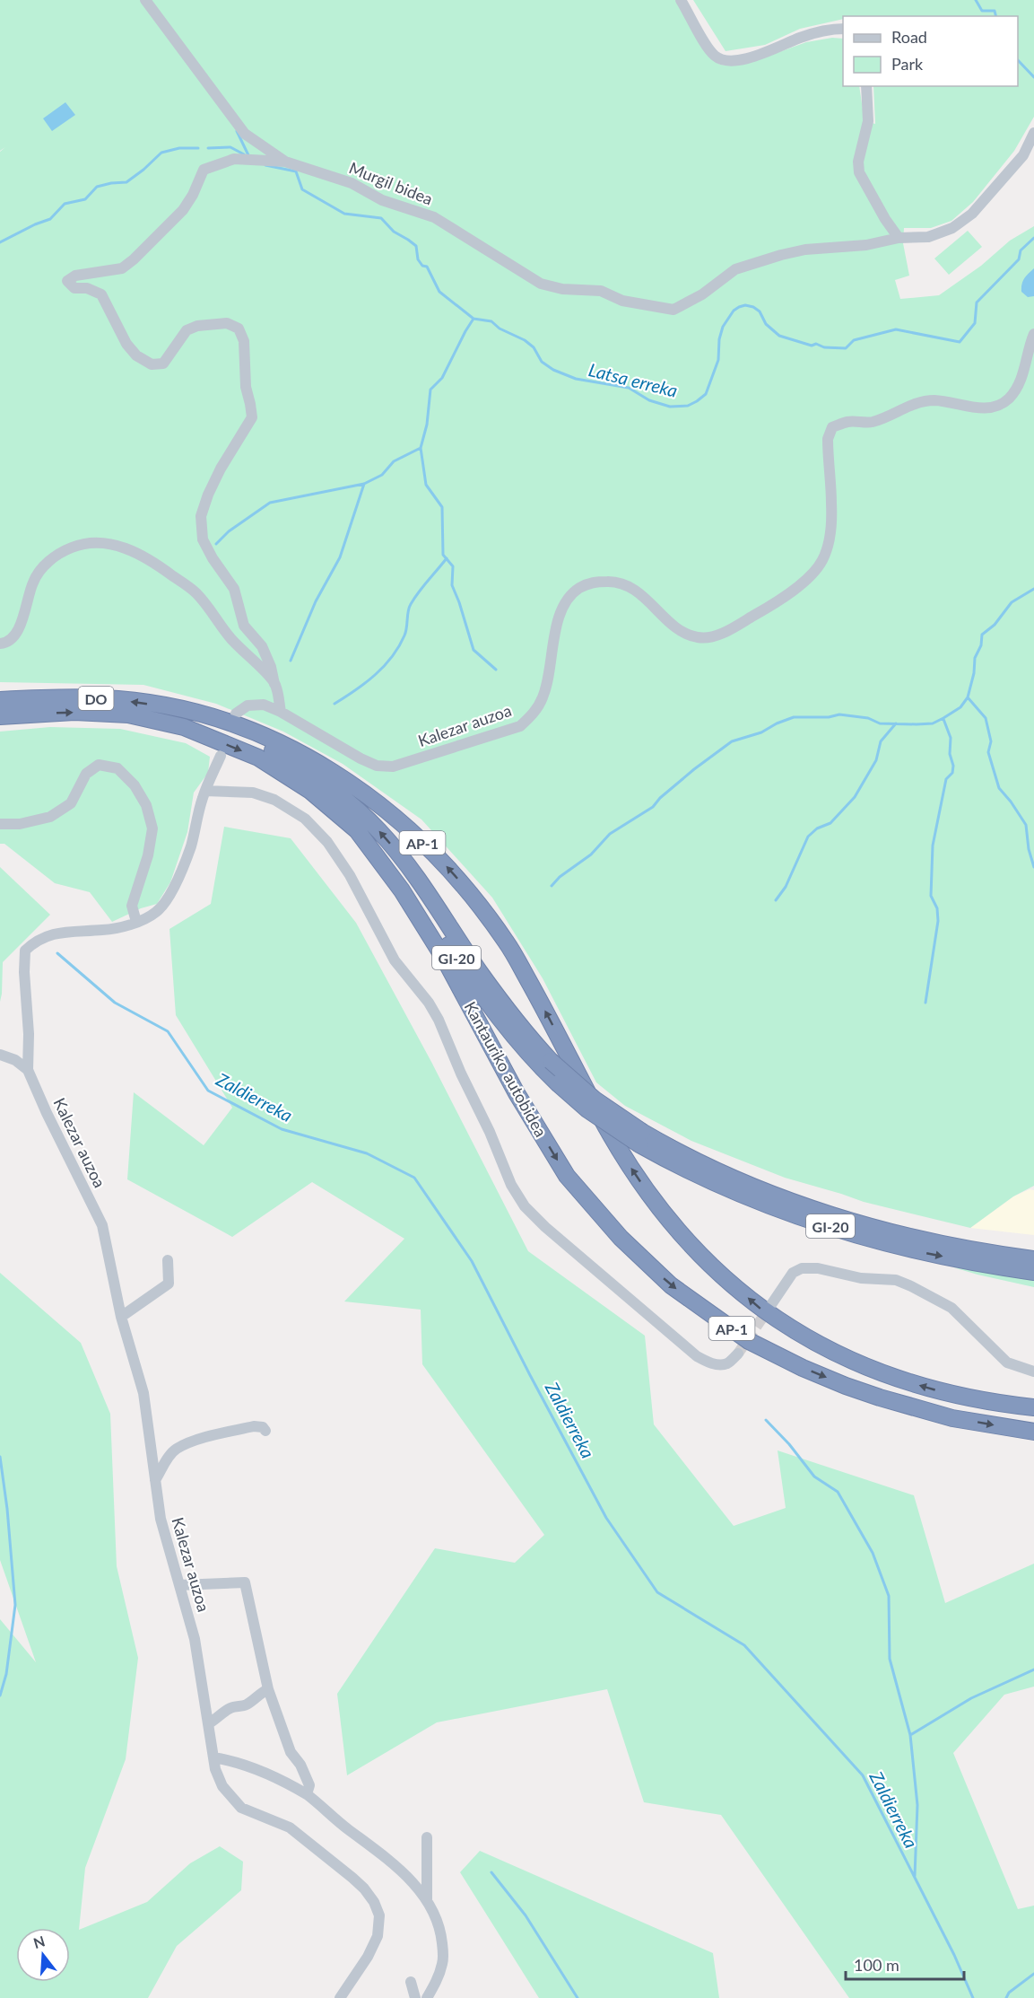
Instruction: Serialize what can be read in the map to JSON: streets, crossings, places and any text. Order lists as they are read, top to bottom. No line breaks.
{"streets":{"highway":["DO","AP-1","GI-20","Kantauriko autobidea"],"street":["Murgil bidea","Kalezar auzoa"]},"crossings":[["DO","AP-1"],["DO","GI-20"],["AP-1","GI-20"],["GI-20","Kantauriko autobidea"]],"water":["Latsa erreka","Zaldierreka"],"legend":["Road","Park"],"scale_bar":"100 m","north":"top"}
